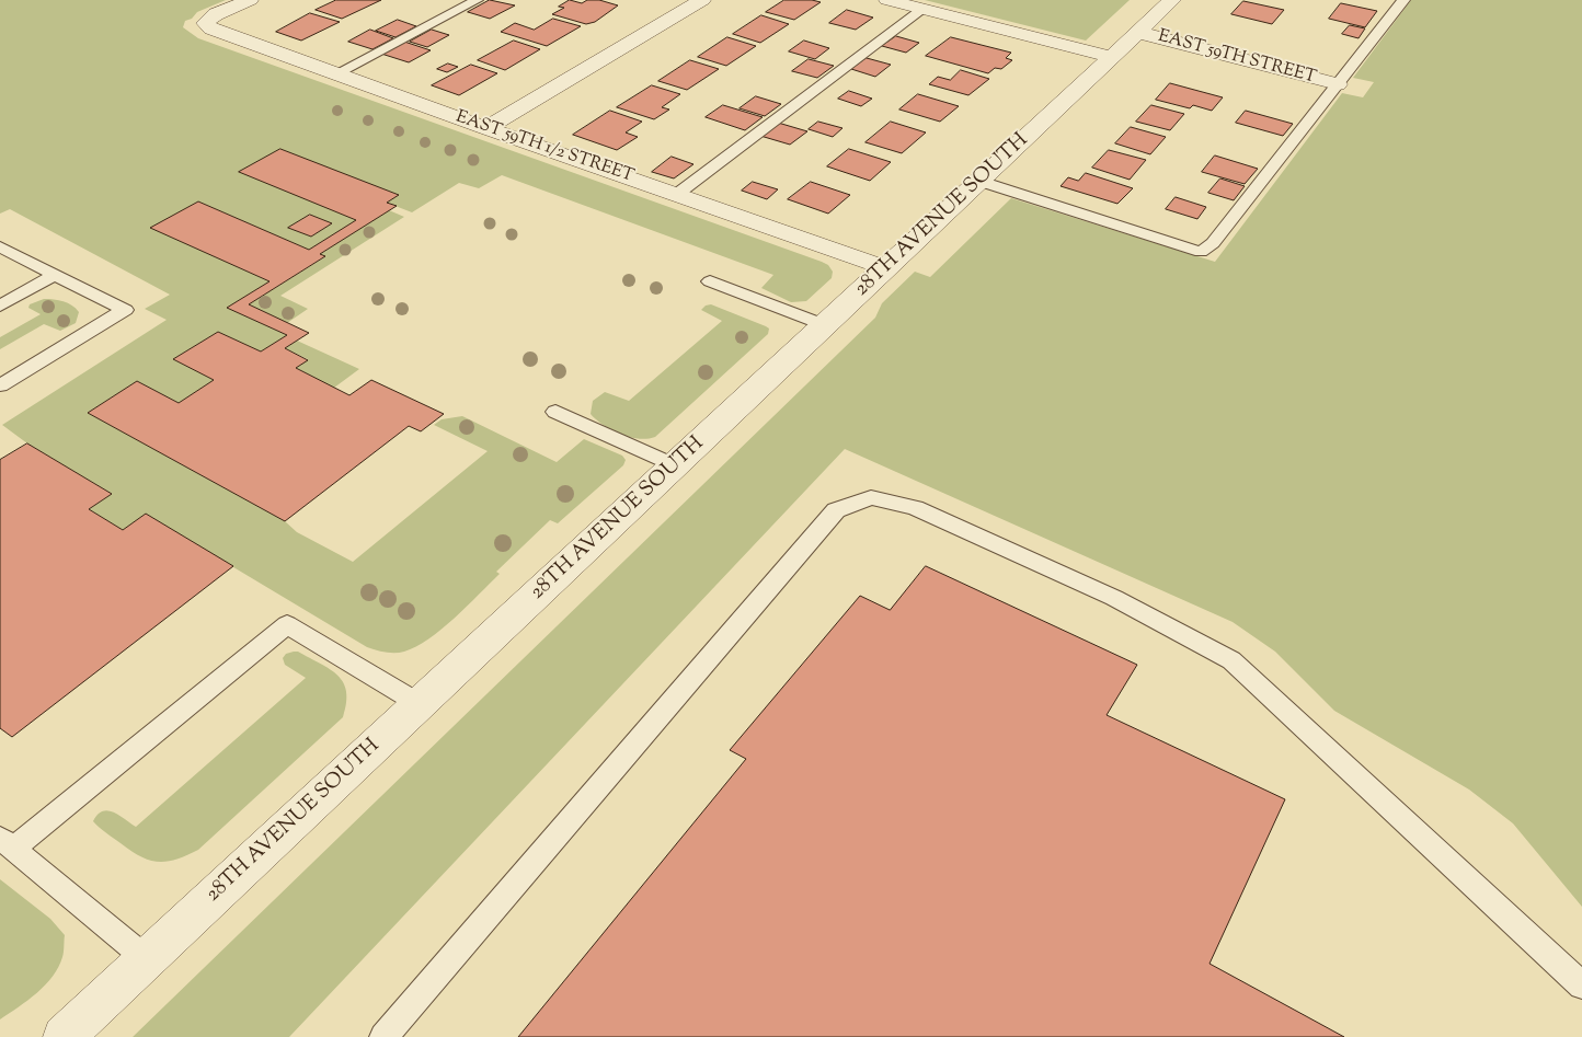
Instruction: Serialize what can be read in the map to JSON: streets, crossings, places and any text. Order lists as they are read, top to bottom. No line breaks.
{"streets":{"street":["EAST 59TH STREET","EAST 59TH 1/2 STREET","28TH AVENUE SOUTH"]},"crossings":[["EAST 59TH STREET","28TH AVENUE SOUTH"],["EAST 59TH 1/2 STREET","28TH AVENUE SOUTH"]]}
